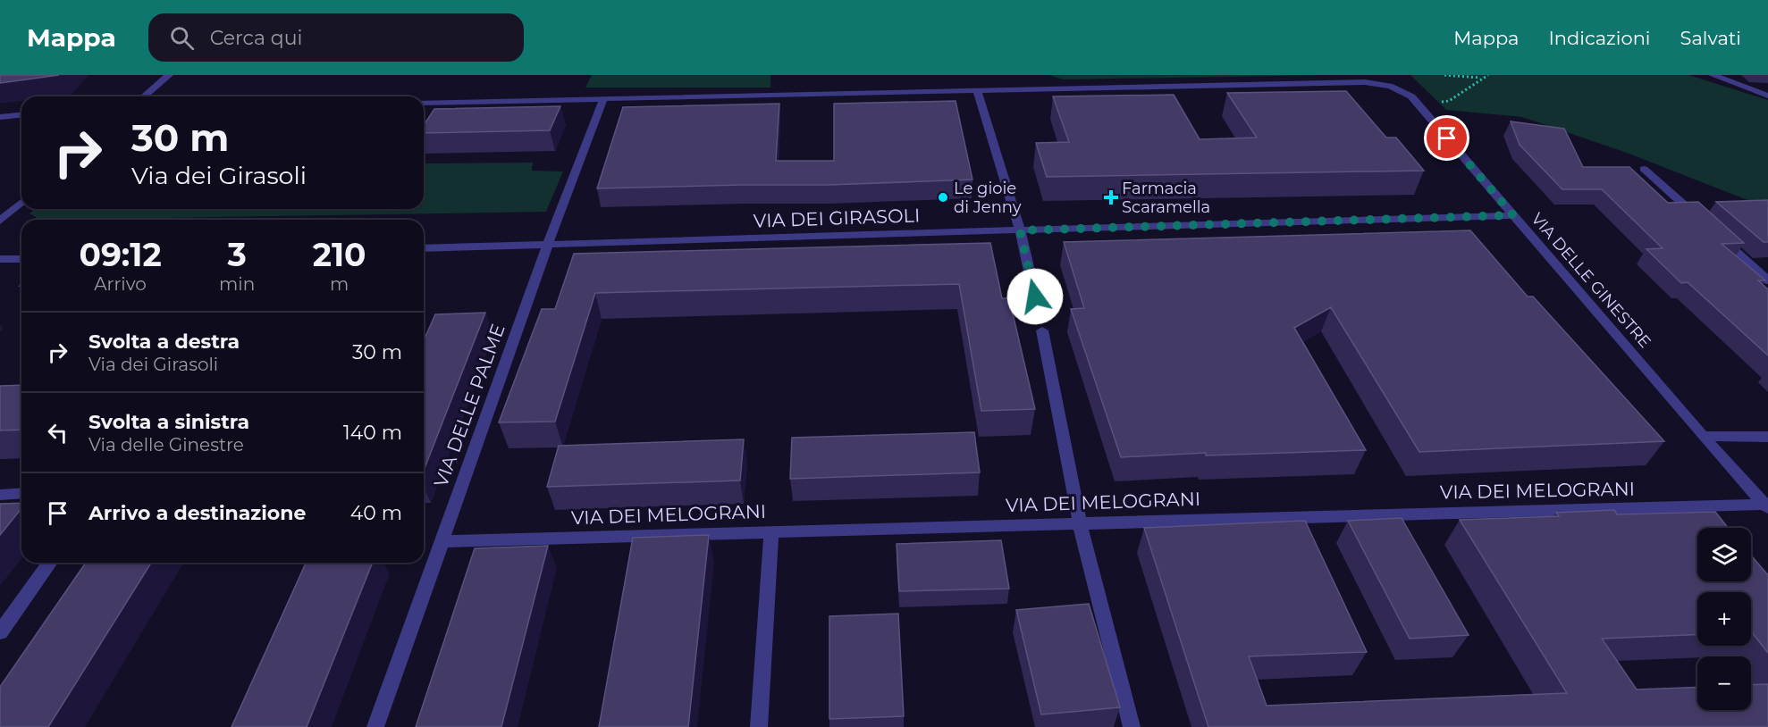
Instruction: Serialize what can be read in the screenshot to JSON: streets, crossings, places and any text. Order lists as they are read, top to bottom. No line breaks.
{"streets":{"street":["VIA DEI GIRASOLI","VIA DELLE GINESTRE","VIA DELLE PALME","VIA DEI MELOGRANI"]},"crossings":[["VIA DEI GIRASOLI","VIA DELLE GINESTRE"],["VIA DEI GIRASOLI","VIA DELLE PALME"],["VIA DELLE GINESTRE","VIA DELLE PALME"],["VIA DELLE GINESTRE","VIA DEI MELOGRANI"],["VIA DELLE PALME","VIA DEI MELOGRANI"]],"places":{"other":["Le gioie di Jenny"],"health":["Farmacia Scaramella"]},"page":{"header":"Mappa","search":"Cerca qui","nav":["Mappa","Indicazioni","Salvati"],"turn":["30 m","Via dei Girasoli"],"eta":["09:12","Arrivo","3","min","210","m"],"list":[{"name":"Svolta a destra","note":"Via dei Girasoli","value":"30 m"},{"name":"Svolta a sinistra","note":"Via delle Ginestre","value":"140 m"},{"name":"Arrivo a destinazione","value":"40 m"}],"map_buttons":["+","−"]}}
